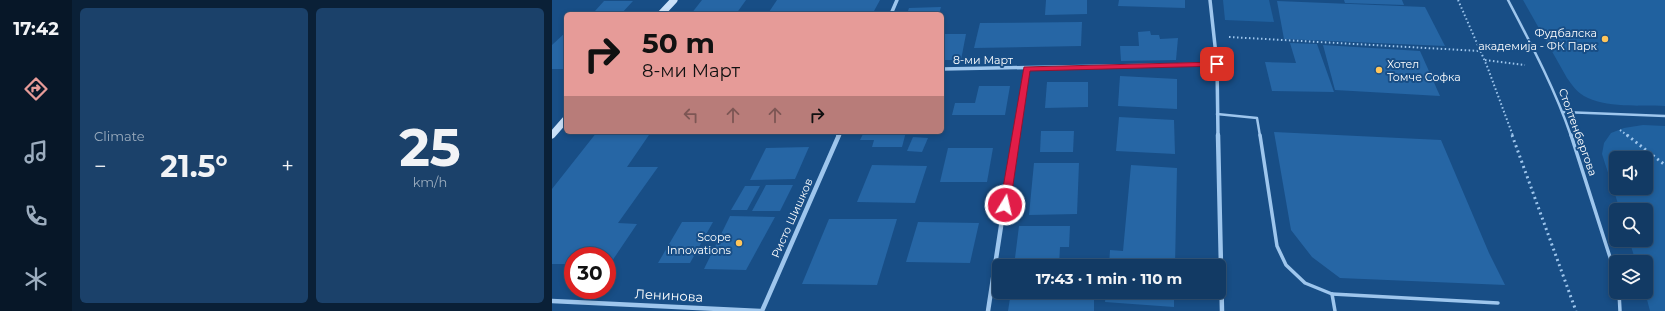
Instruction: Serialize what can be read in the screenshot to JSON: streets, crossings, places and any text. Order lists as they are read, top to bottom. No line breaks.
{"streets":{"street":["8-ми Март","Ристо Шишков","Ленинова"],"lane":["Столтенбергова"]},"crossings":[["Ристо Шишков","Ленинова"]],"places":["Фудбалска академија - ФК Парк","Хотел Томче Софка","Scope Innovations"],"page":{"tabs":"17:42","tile":["Climate",["25","km/h"]],"turn":["50 m","8-ми Март"],"heat":["−","21.5°","+"],"limit":"30","trip":"17:43 · 1 min · 110 m"}}
